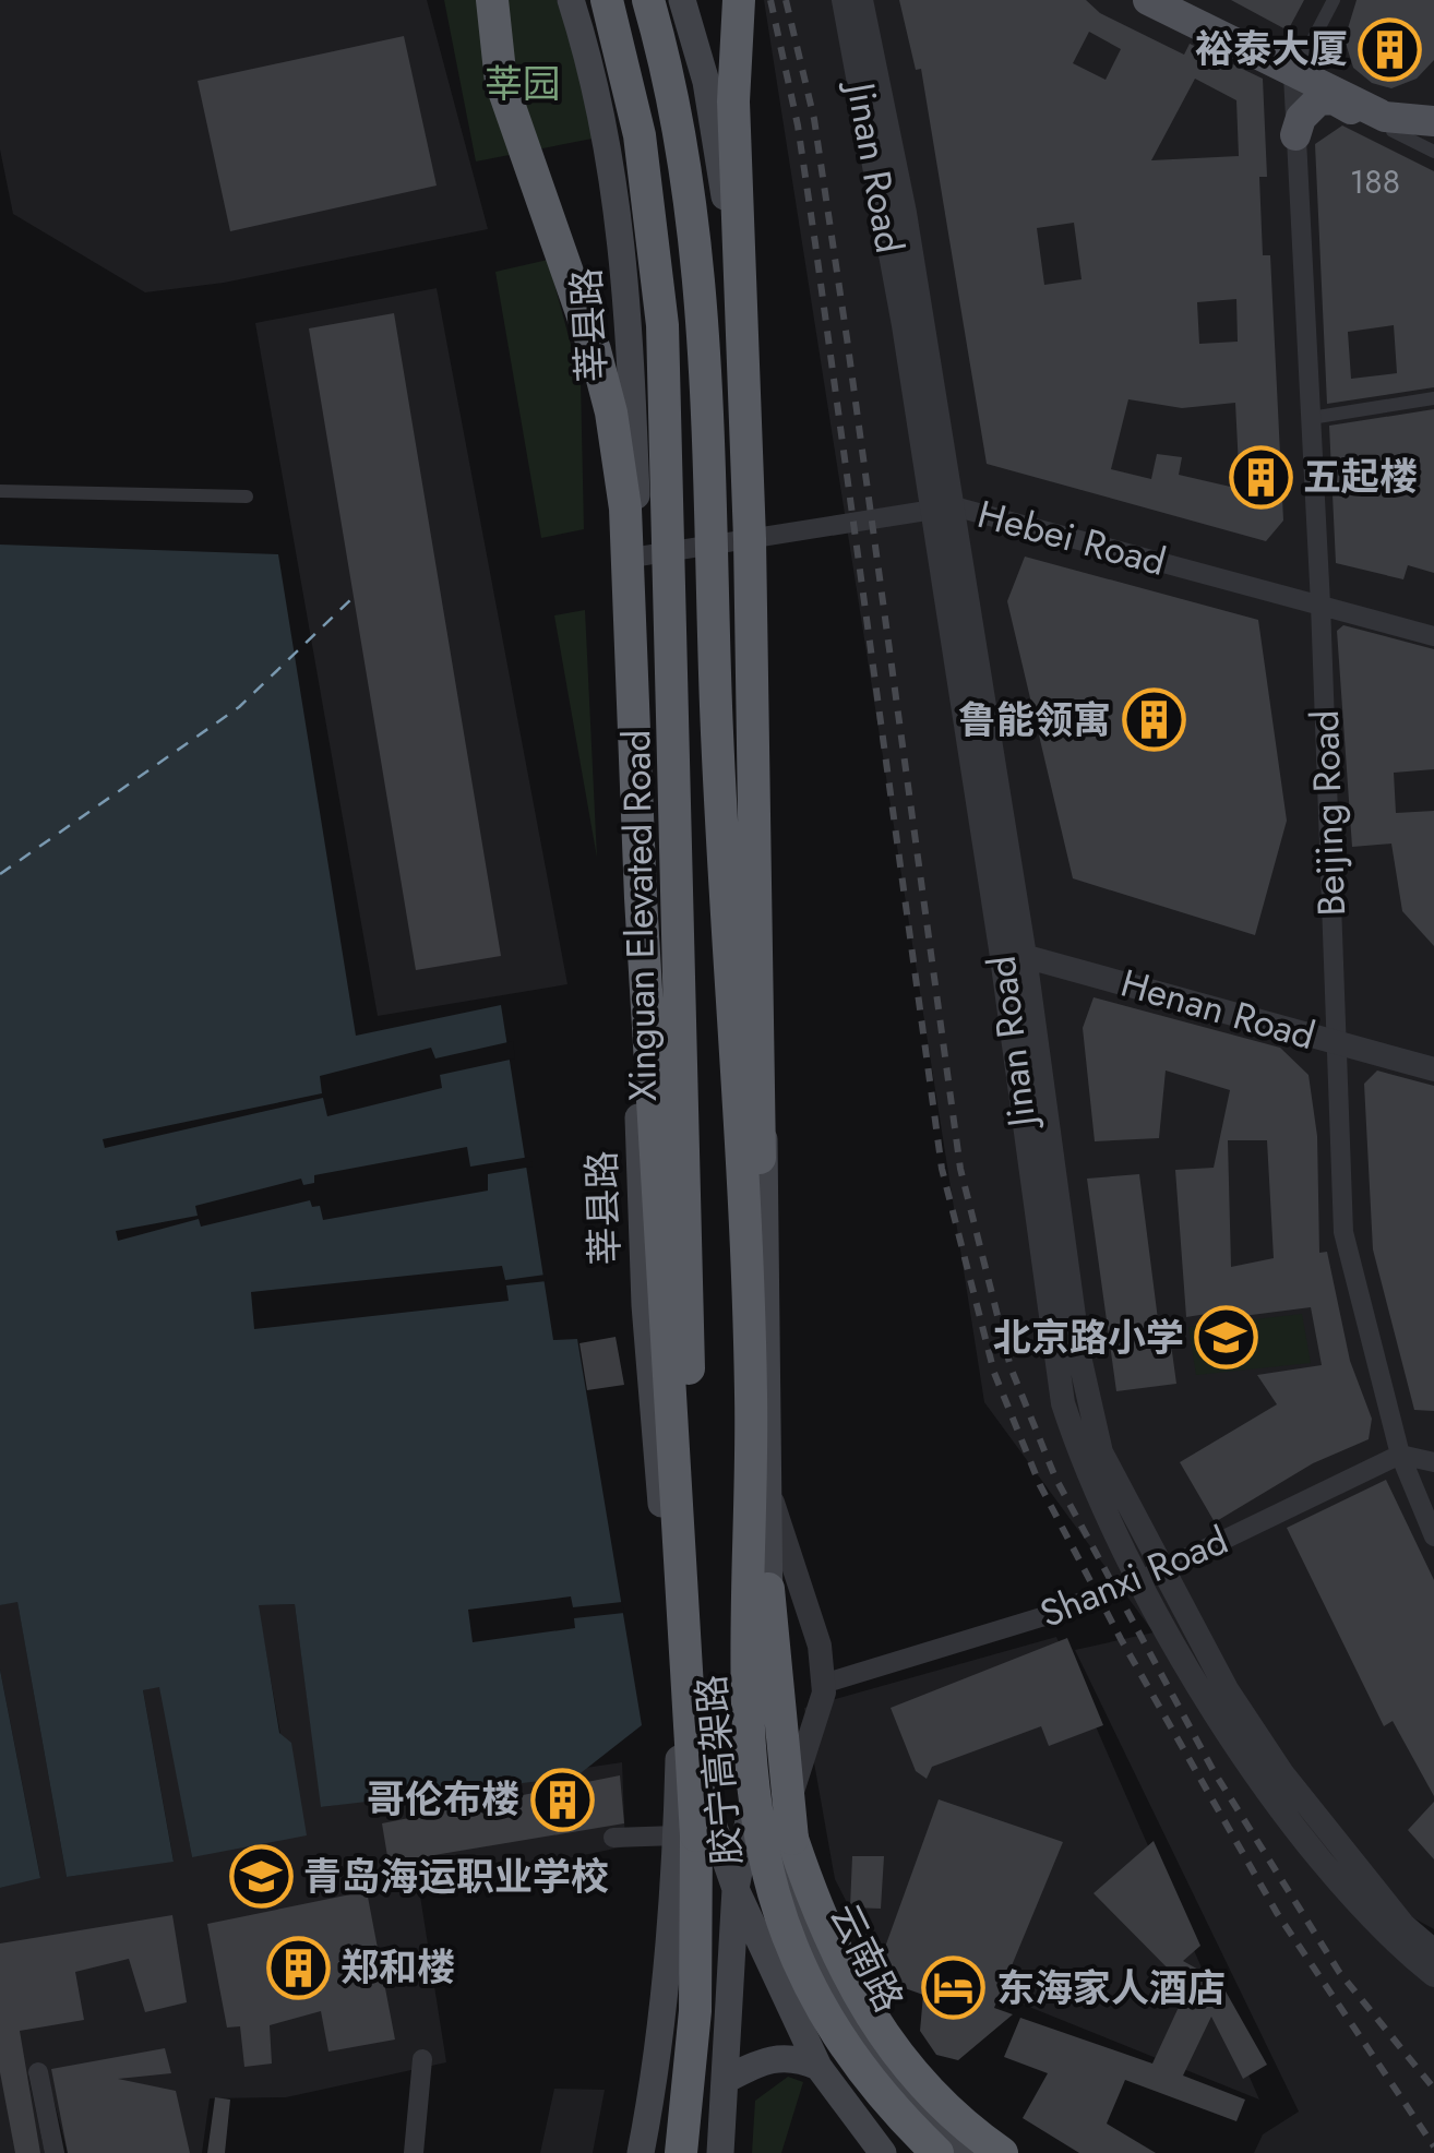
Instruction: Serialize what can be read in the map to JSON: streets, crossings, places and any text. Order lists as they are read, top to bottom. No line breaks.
{"streets":{"highway":["Xinguan Elevated Road","胶宁高架路"],"main road":["莘县路","云南路"],"street":["Jinan Road","Hebei Road","Beijing Road","Henan Road","Shanxi Road"]},"crossings":[["Jinan Road","Hebei Road"],["Jinan Road","Henan Road"],["Jinan Road","Shanxi Road"],["莘县路","Hebei Road"],["莘县路","Xinguan Elevated Road"],["莘县路","胶宁高架路"],["Hebei Road","Beijing Road"],["Beijing Road","Henan Road"],["Beijing Road","Shanxi Road"],["Xinguan Elevated Road","胶宁高架路"]],"parks":["莘园"],"places":{"building":["裕泰大厦","五起楼","鲁能领寓","哥伦布楼","郑和楼"],"school or university":["北京路小学","青岛海运职业学校"],"hotel":["东海家人酒店"]},"house_numbers":["188"]}
